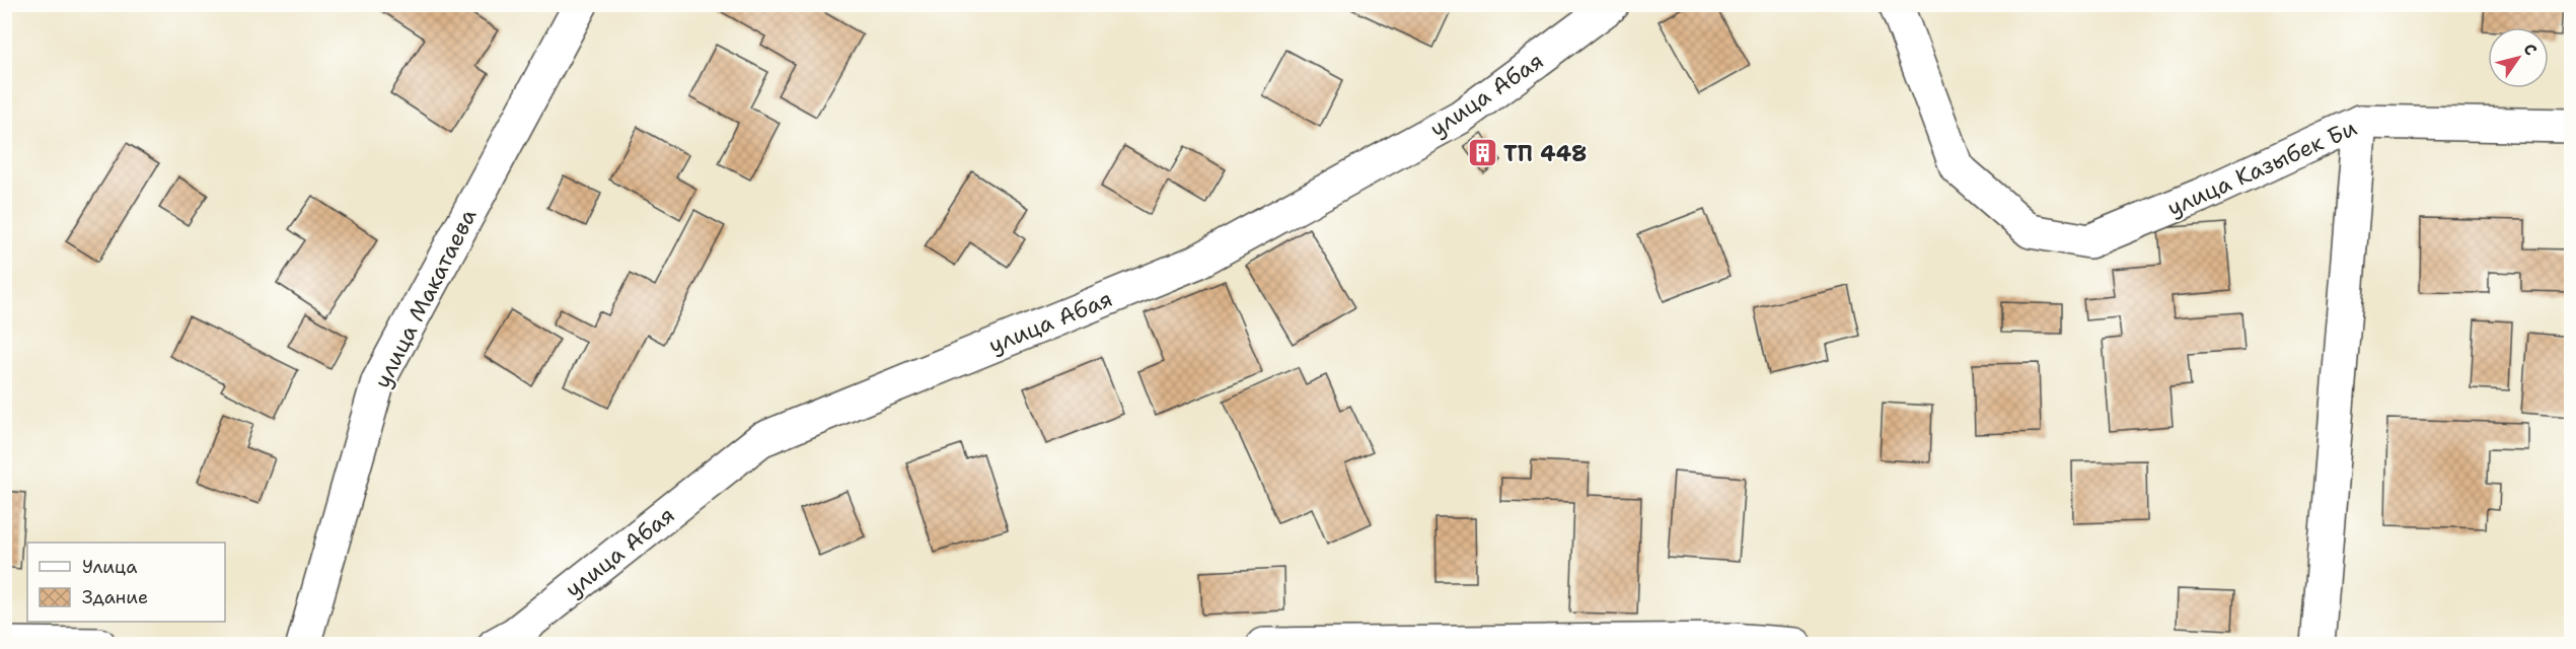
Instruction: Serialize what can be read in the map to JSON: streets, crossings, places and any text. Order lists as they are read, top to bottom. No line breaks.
{"streets":{"street":["улица Абая","улица Казыбек Би","улица Макатаева"]},"places":{"building":["ТП 448"]},"legend":["Улица","Здание"],"north":"top right"}
